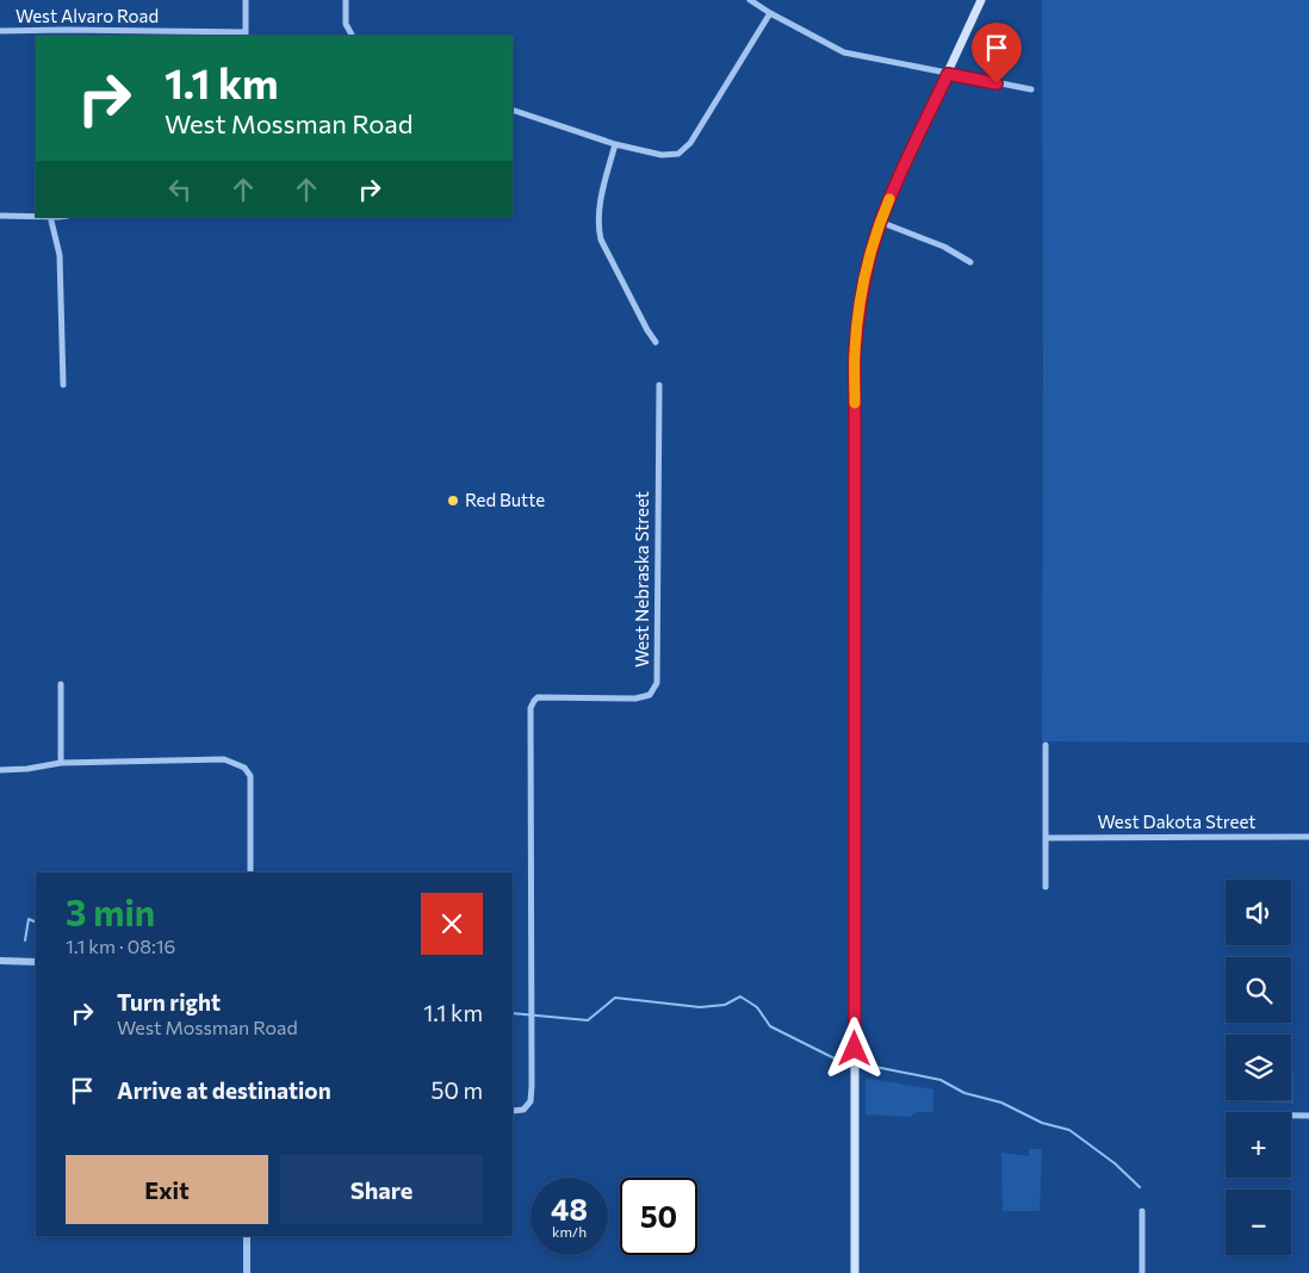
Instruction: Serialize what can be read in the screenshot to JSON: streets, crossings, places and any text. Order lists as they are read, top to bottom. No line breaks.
{"streets":{"street":["West Alvaro Road","West Nebraska Street","West Dakota Street"]},"places":["Red Butte"],"page":{"turn":["1.1 km","West Mossman Road"],"heading":["3 min","1.1 km · 08:16"],"map_buttons":["+","−"],"list":[{"name":"Turn right","note":"West Mossman Road","value":"1.1 km"},{"name":"Arrive at destination","value":"50 m"}],"buttons":["Exit","Share"],"speed":"48 km/h","limit":"50"}}
